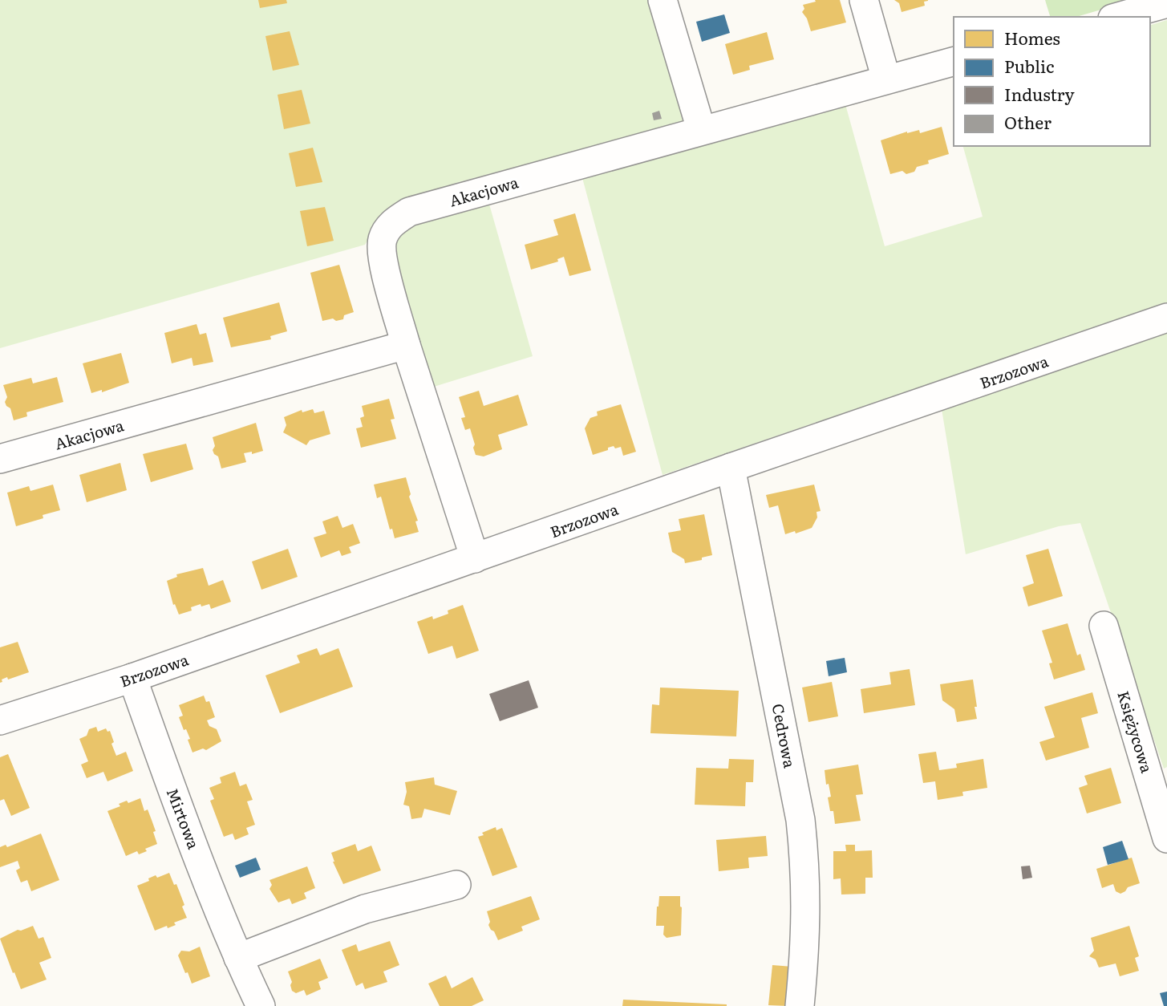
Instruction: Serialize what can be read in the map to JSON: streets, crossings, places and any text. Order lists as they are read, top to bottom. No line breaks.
{"streets":{"street":["Akacjowa","Brzozowa","Księżycowa","Cedrowa","Mirtowa"]},"crossings":[["Akacjowa","Brzozowa"],["Brzozowa","Cedrowa"],["Brzozowa","Mirtowa"]],"legend":["Homes","Public","Industry","Other"]}
